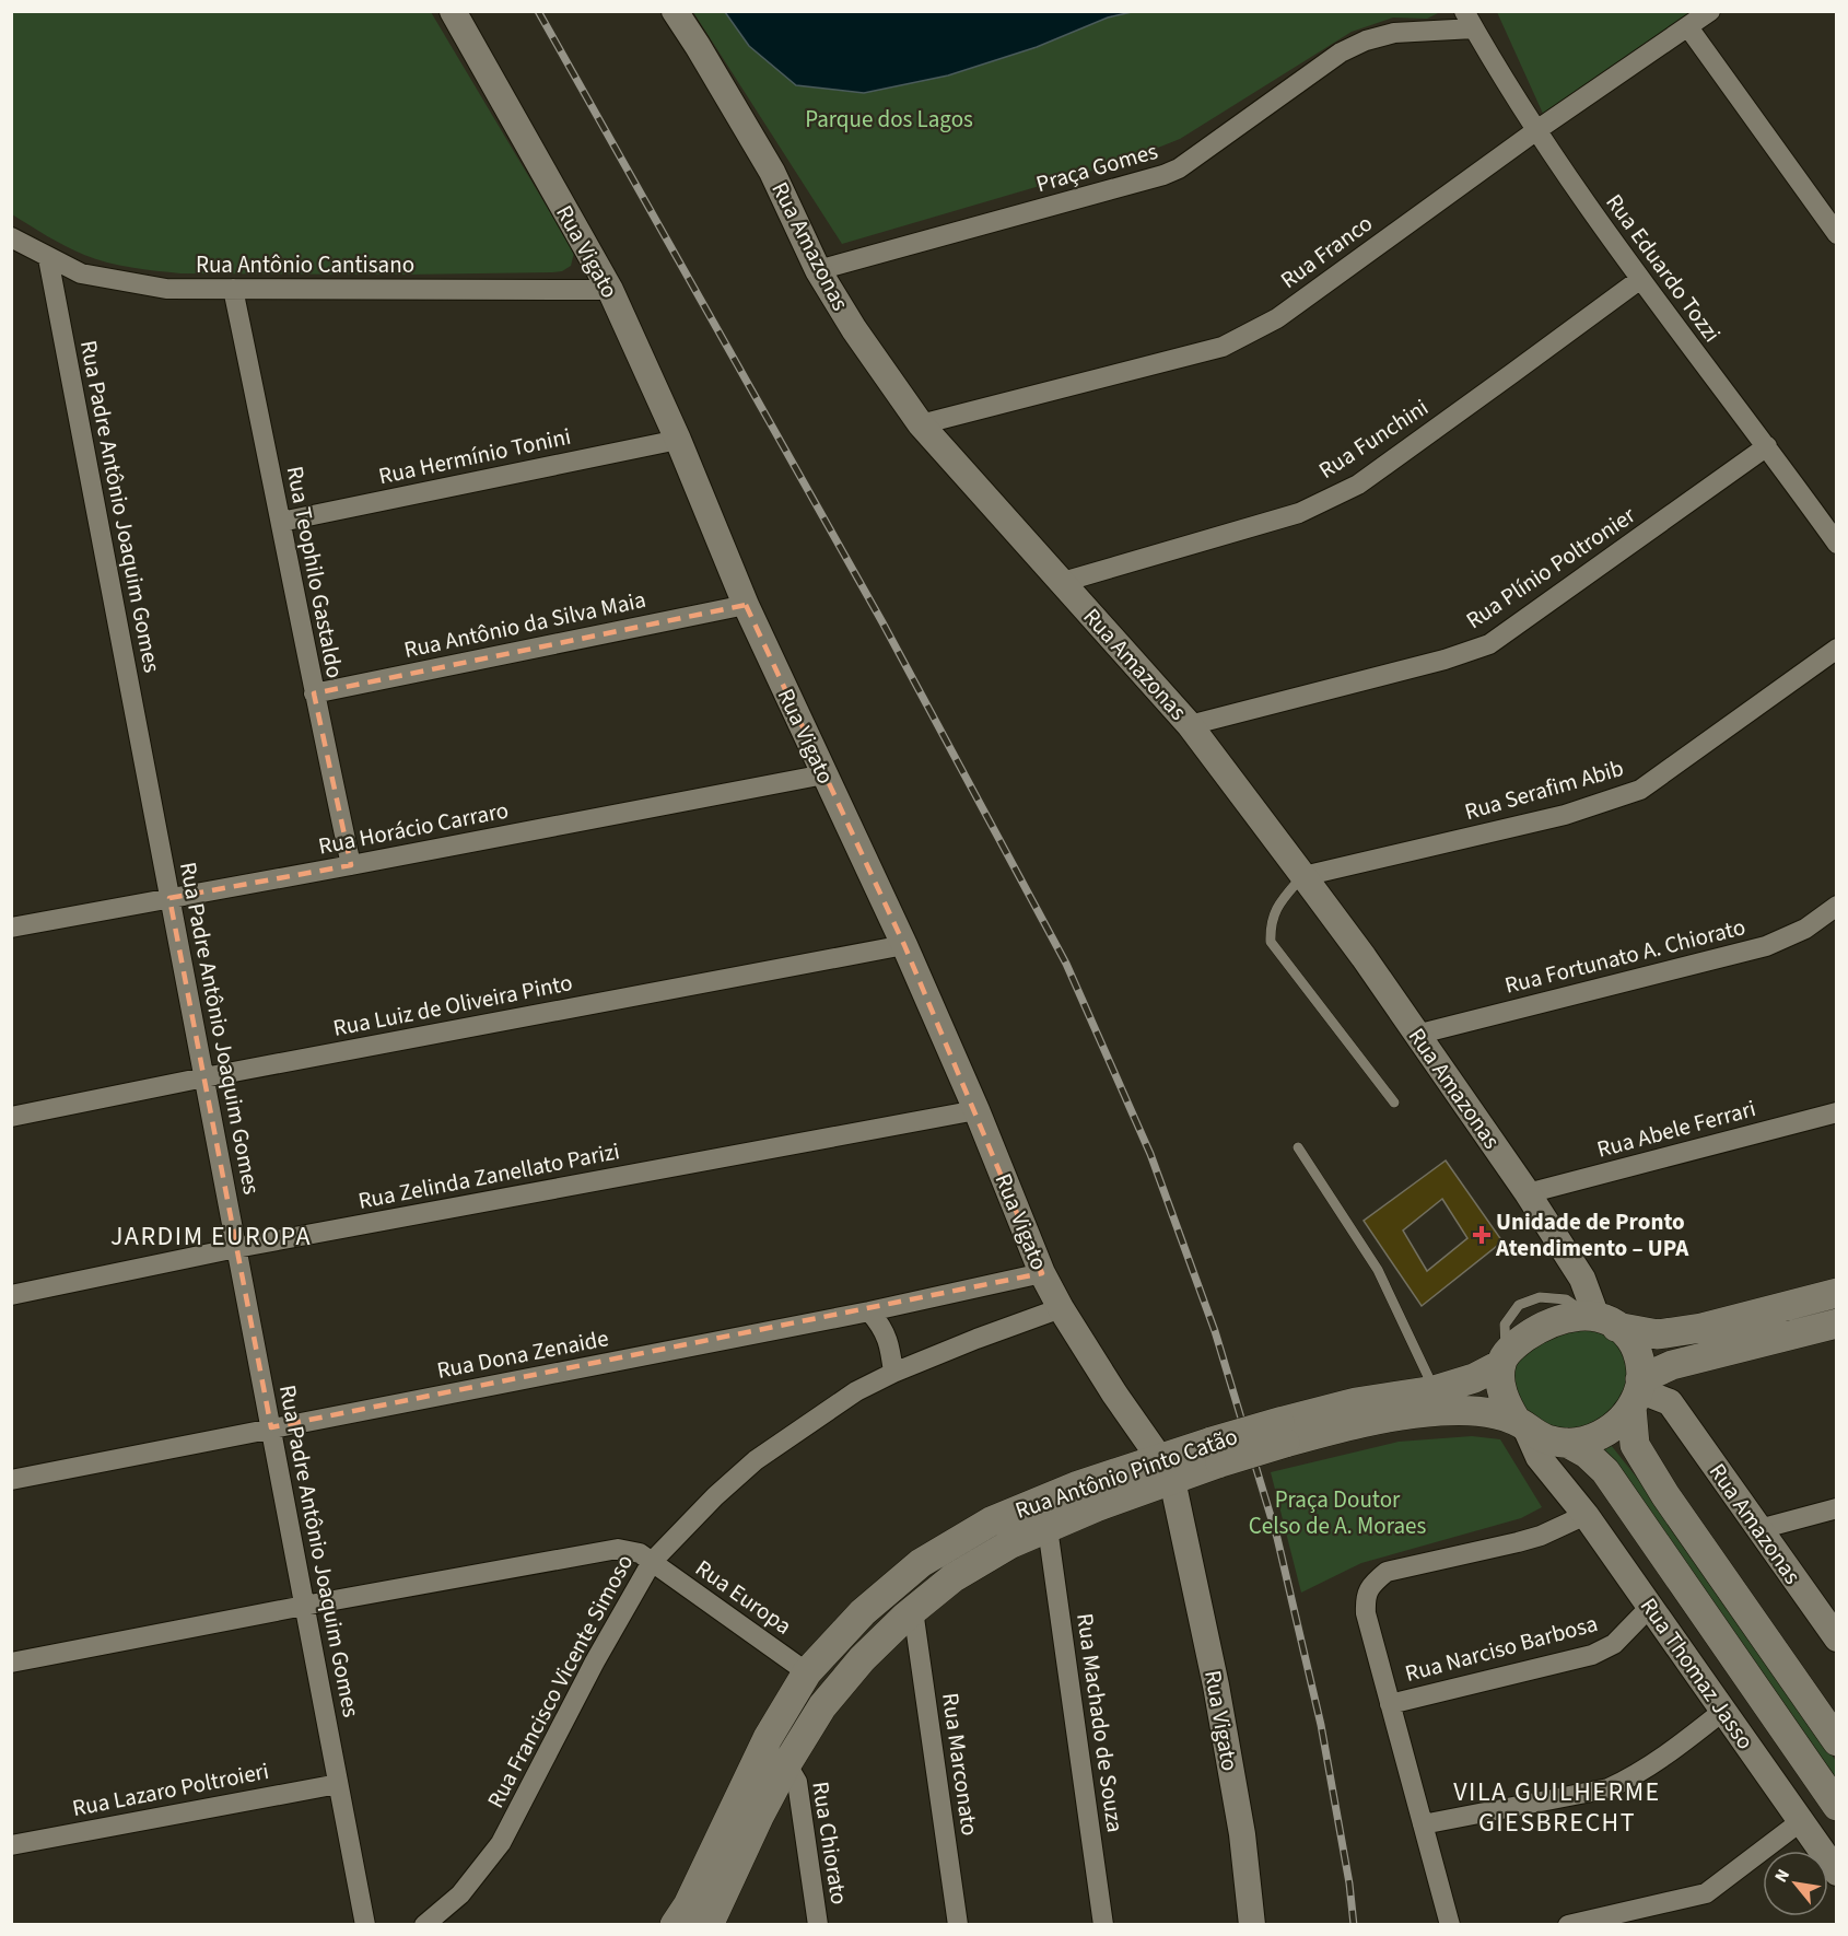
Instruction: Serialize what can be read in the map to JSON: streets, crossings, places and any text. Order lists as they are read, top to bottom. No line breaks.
{"streets":{"main road":["Rua Antônio Pinto Catão"],"street":["Praça Gomes","Rua Amazonas","Rua Vigato","Rua Franco","Rua Antônio Cantisano","Rua Eduardo Tozzi","Rua Funchini","Rua Hermínio Tonini","Rua Padre Antônio Joaquim Gomes","Rua Plínio Poltronier","Rua Teophilo Gastaldo","Rua Antônio da Silva Maia","Rua Serafim Abib","Rua Horácio Carraro","Rua Fortunato A. Chiorato","Rua Luiz de Oliveira Pinto","Rua Abele Ferrari","Rua Zelinda Zanellato Parizi","Rua Dona Zenaide","Rua Europa","Rua Narciso Barbosa","Rua Thomaz Jasso","Rua Francisco Vicente Simoso","Rua Machado de Souza","Rua Marconato","Rua Lazaro Poltroieri","Rua Chiorato"]},"crossings":[["Praça Gomes","Rua Amazonas"],["Praça Gomes","Rua Eduardo Tozzi"],["Rua Amazonas","Rua Franco"],["Rua Amazonas","Rua Funchini"],["Rua Amazonas","Rua Plínio Poltronier"],["Rua Amazonas","Rua Serafim Abib"],["Rua Amazonas","Rua Fortunato A. Chiorato"],["Rua Amazonas","Rua Abele Ferrari"],["Rua Amazonas","Rua Antônio Pinto Catão"],["Rua Amazonas","Rua Thomaz Jasso"],["Rua Vigato","Rua Antônio Cantisano"],["Rua Vigato","Rua Hermínio Tonini"],["Rua Vigato","Rua Antônio da Silva Maia"],["Rua Vigato","Rua Horácio Carraro"],["Rua Vigato","Rua Luiz de Oliveira Pinto"],["Rua Vigato","Rua Zelinda Zanellato Parizi"],["Rua Vigato","Rua Dona Zenaide"],["Rua Vigato","Rua Antônio Pinto Catão"],["Rua Vigato","Rua Francisco Vicente Simoso"],["Rua Franco","Rua Eduardo Tozzi"],["Rua Antônio Cantisano","Rua Padre Antônio Joaquim Gomes"],["Rua Antônio Cantisano","Rua Teophilo Gastaldo"],["Rua Eduardo Tozzi","Rua Funchini"],["Rua Eduardo Tozzi","Rua Plínio Poltronier"],["Rua Hermínio Tonini","Rua Teophilo Gastaldo"],["Rua Padre Antônio Joaquim Gomes","Rua Horácio Carraro"],["Rua Padre Antônio Joaquim Gomes","Rua Luiz de Oliveira Pinto"],["Rua Padre Antônio Joaquim Gomes","Rua Zelinda Zanellato Parizi"],["Rua Padre Antônio Joaquim Gomes","Rua Dona Zenaide"],["Rua Padre Antônio Joaquim Gomes","Rua Europa"],["Rua Padre Antônio Joaquim Gomes","Rua Lazaro Poltroieri"],["Rua Teophilo Gastaldo","Rua Antônio da Silva Maia"],["Rua Teophilo Gastaldo","Rua Horácio Carraro"],["Rua Antônio Pinto Catão","Rua Europa"],["Rua Antônio Pinto Catão","Rua Thomaz Jasso"],["Rua Antônio Pinto Catão","Rua Machado de Souza"],["Rua Antônio Pinto Catão","Rua Marconato"],["Rua Antônio Pinto Catão","Rua Chiorato"],["Rua Europa","Rua Francisco Vicente Simoso"],["Rua Narciso Barbosa","Rua Thomaz Jasso"]],"districts":["JARDIM EUROPA","VILA GUILHERME GIESBRECHT"],"parks":["Parque dos Lagos","Praça Doutor Celso de A. Moraes"],"places":{"health":["Unidade de Pronto Atendimento – UPA"]},"north":"top left"}
